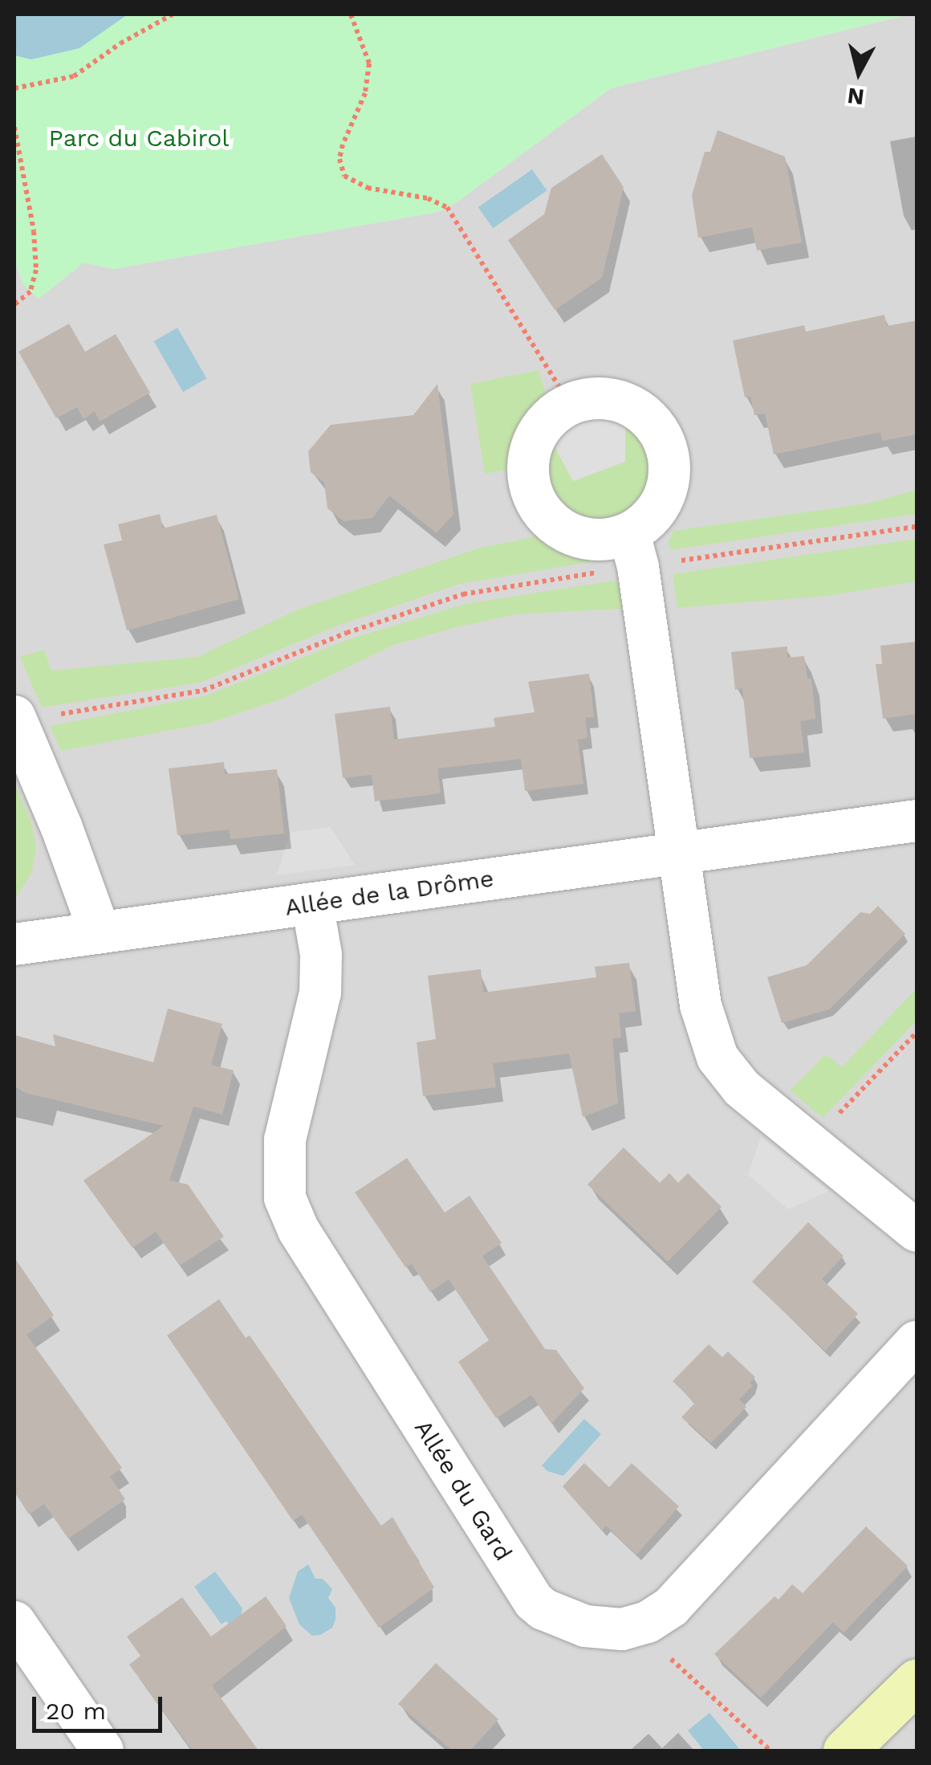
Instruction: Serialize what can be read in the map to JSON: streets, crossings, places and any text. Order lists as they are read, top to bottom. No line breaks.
{"streets":{"street":["Allée de la Drôme","Allée du Gard"]},"crossings":[["Allée de la Drôme","Allée du Gard"]],"parks":["Parc du Cabirol"],"scale_bar":"20 m","north":"bottom"}
